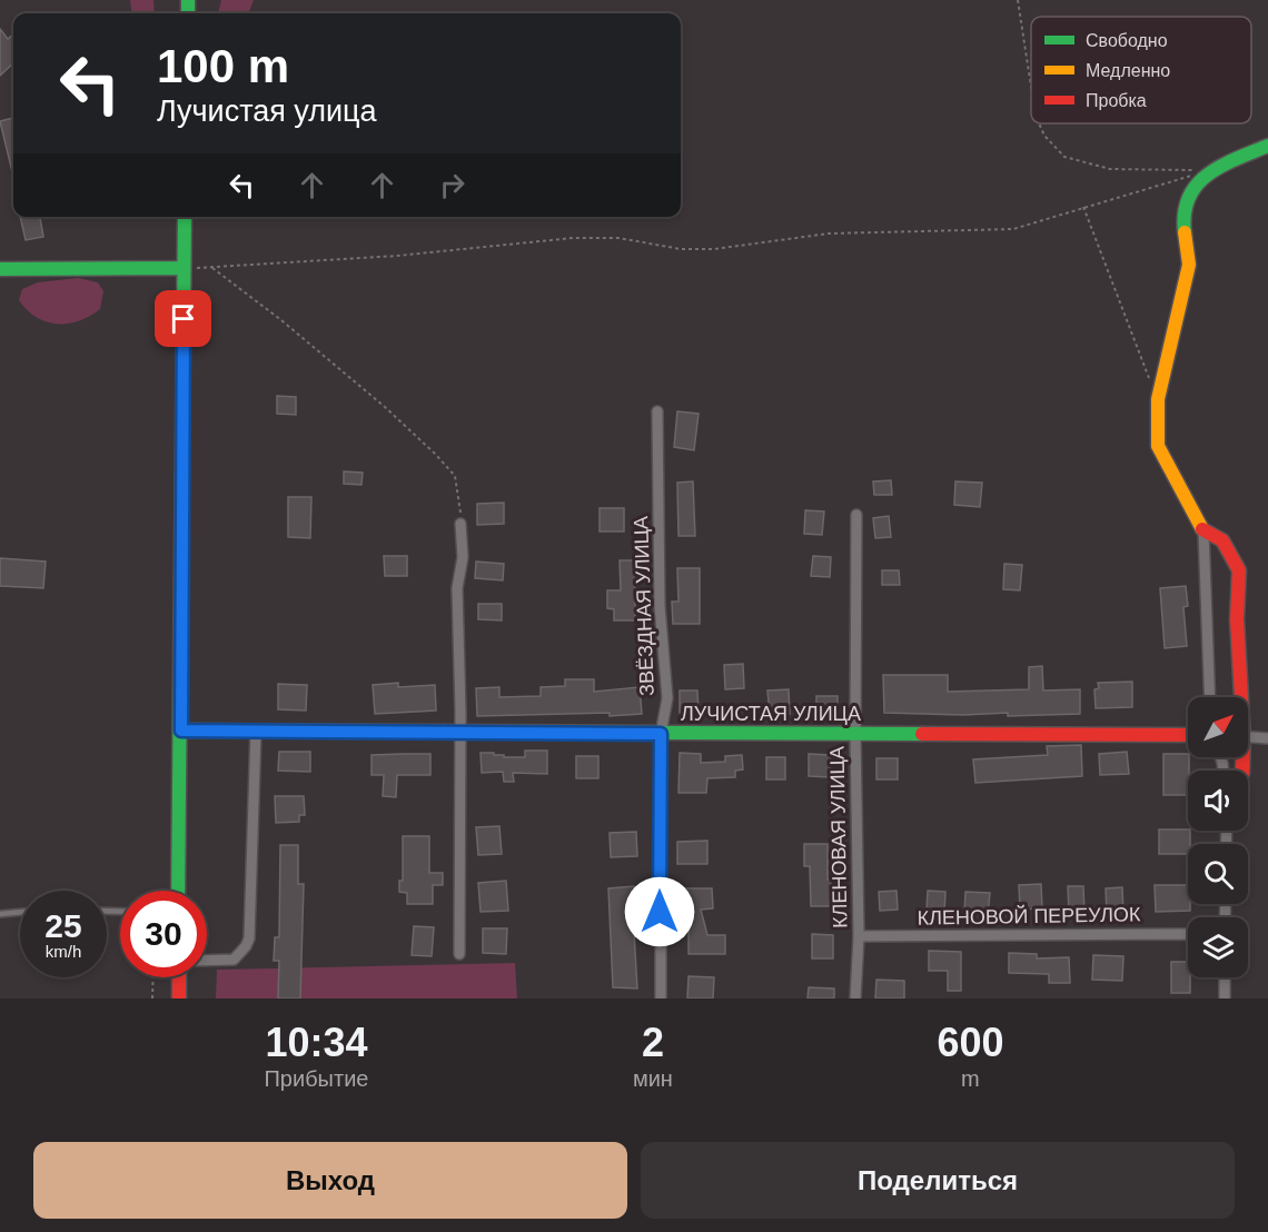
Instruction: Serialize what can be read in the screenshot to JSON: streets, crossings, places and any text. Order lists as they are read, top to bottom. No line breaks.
{"streets":{"main road":["ЛУЧИСТАЯ УЛИЦА"],"street":["ЗВЁЗДНАЯ УЛИЦА","КЛЕНОВАЯ УЛИЦА","КЛЕНОВОЙ ПЕРЕУЛОК"]},"crossings":[["ЗВЁЗДНАЯ УЛИЦА","ЛУЧИСТАЯ УЛИЦА"],["ЛУЧИСТАЯ УЛИЦА","КЛЕНОВАЯ УЛИЦА"],["КЛЕНОВАЯ УЛИЦА","КЛЕНОВОЙ ПЕРЕУЛОК"]],"legend":["Свободно","Медленно","Пробка"],"north":"top right","page":{"turn":["100 m","Лучистая улица"],"speed":"25 km/h","limit":"30","eta":["10:34","Прибытие","2","мин","600","m"],"buttons":["Выход","Поделиться"]}}
